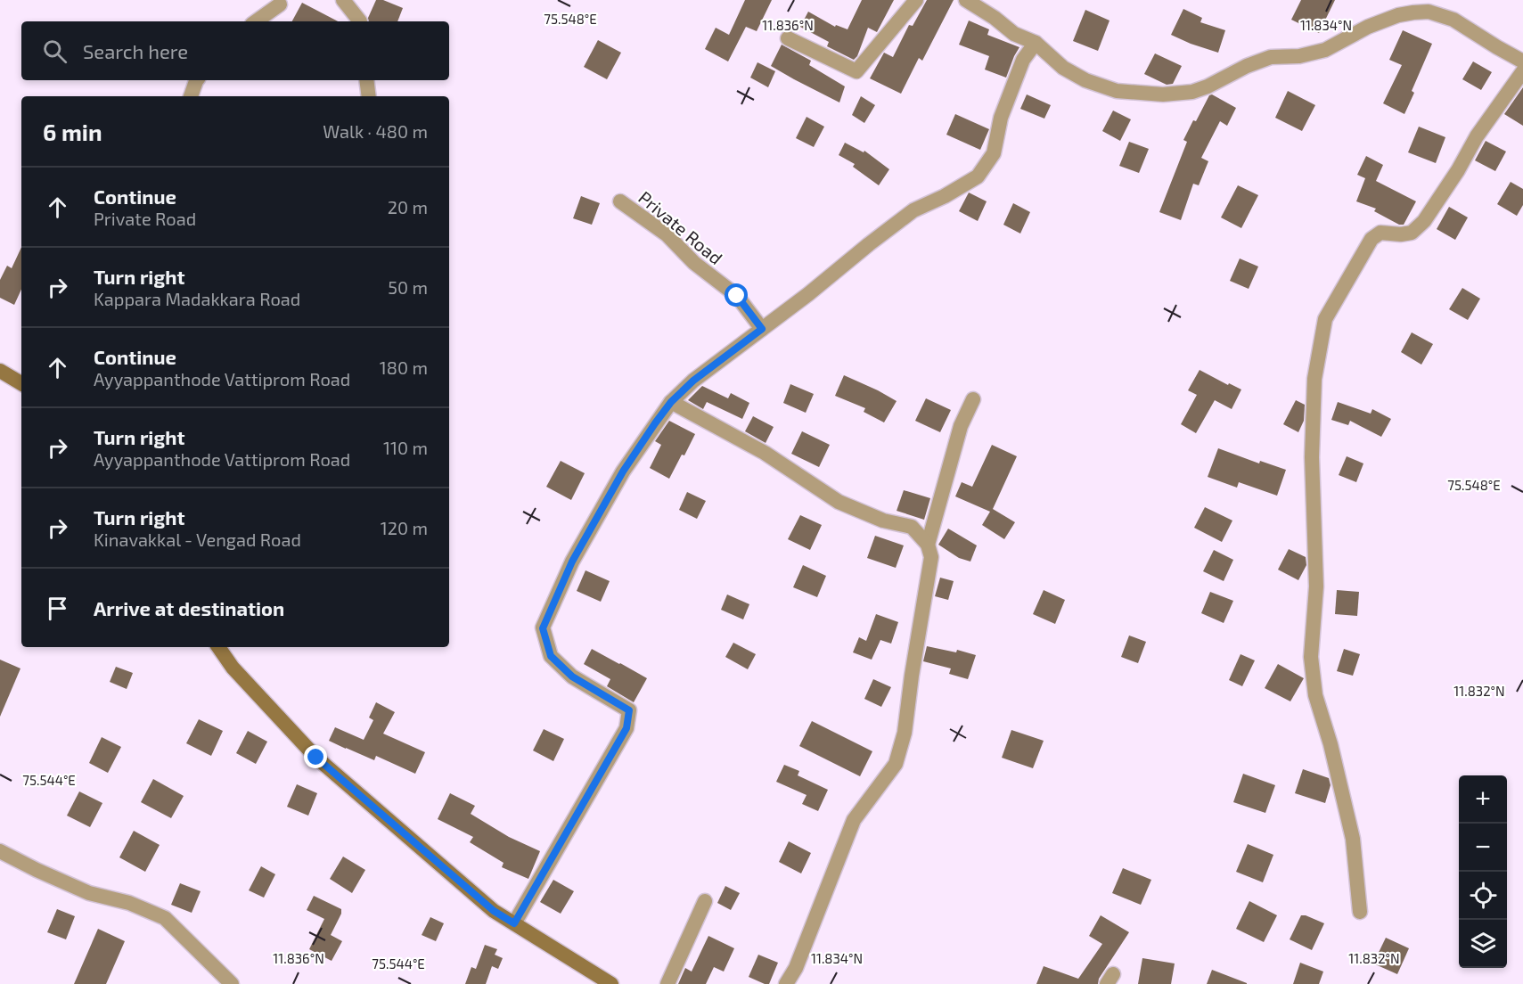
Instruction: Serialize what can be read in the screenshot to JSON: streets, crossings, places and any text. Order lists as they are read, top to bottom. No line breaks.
{"streets":{"street":["Private Road"]},"page":{"search":"Search here","heading":["6 min","Walk · 480 m"],"list":[["Continue","Private Road","20 m"],["Turn right","Kappara Madakkara Road","50 m"],["Continue","Ayyappanthode Vattiprom Road","180 m"],["Turn right","Ayyappanthode Vattiprom Road","110 m"],["Turn right","Kinavakkal - Vengad Road","120 m"],"Arrive at destination"],"map_buttons":["+","−"]},"coordinates":["75.548°E","11.836°N","11.834°N","11.832°N","75.544°E"]}
